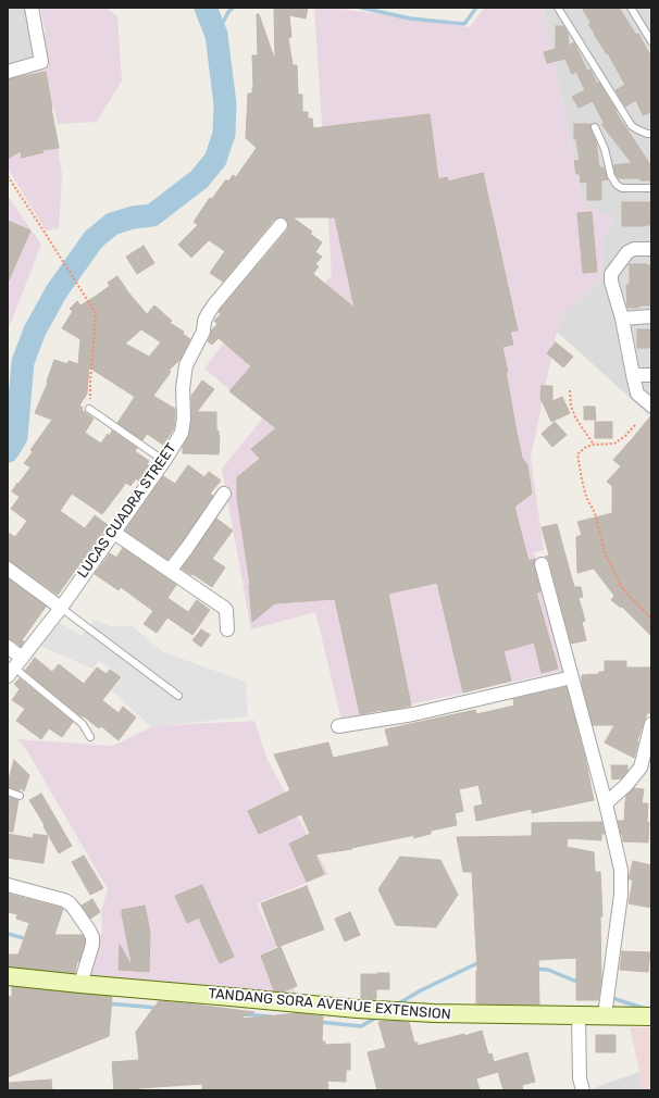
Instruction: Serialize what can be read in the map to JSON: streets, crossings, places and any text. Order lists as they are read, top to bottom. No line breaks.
{"streets":{"main road":["TANDANG SORA AVENUE EXTENSION"],"street":["LUCAS CUADRA STREET"]}}
